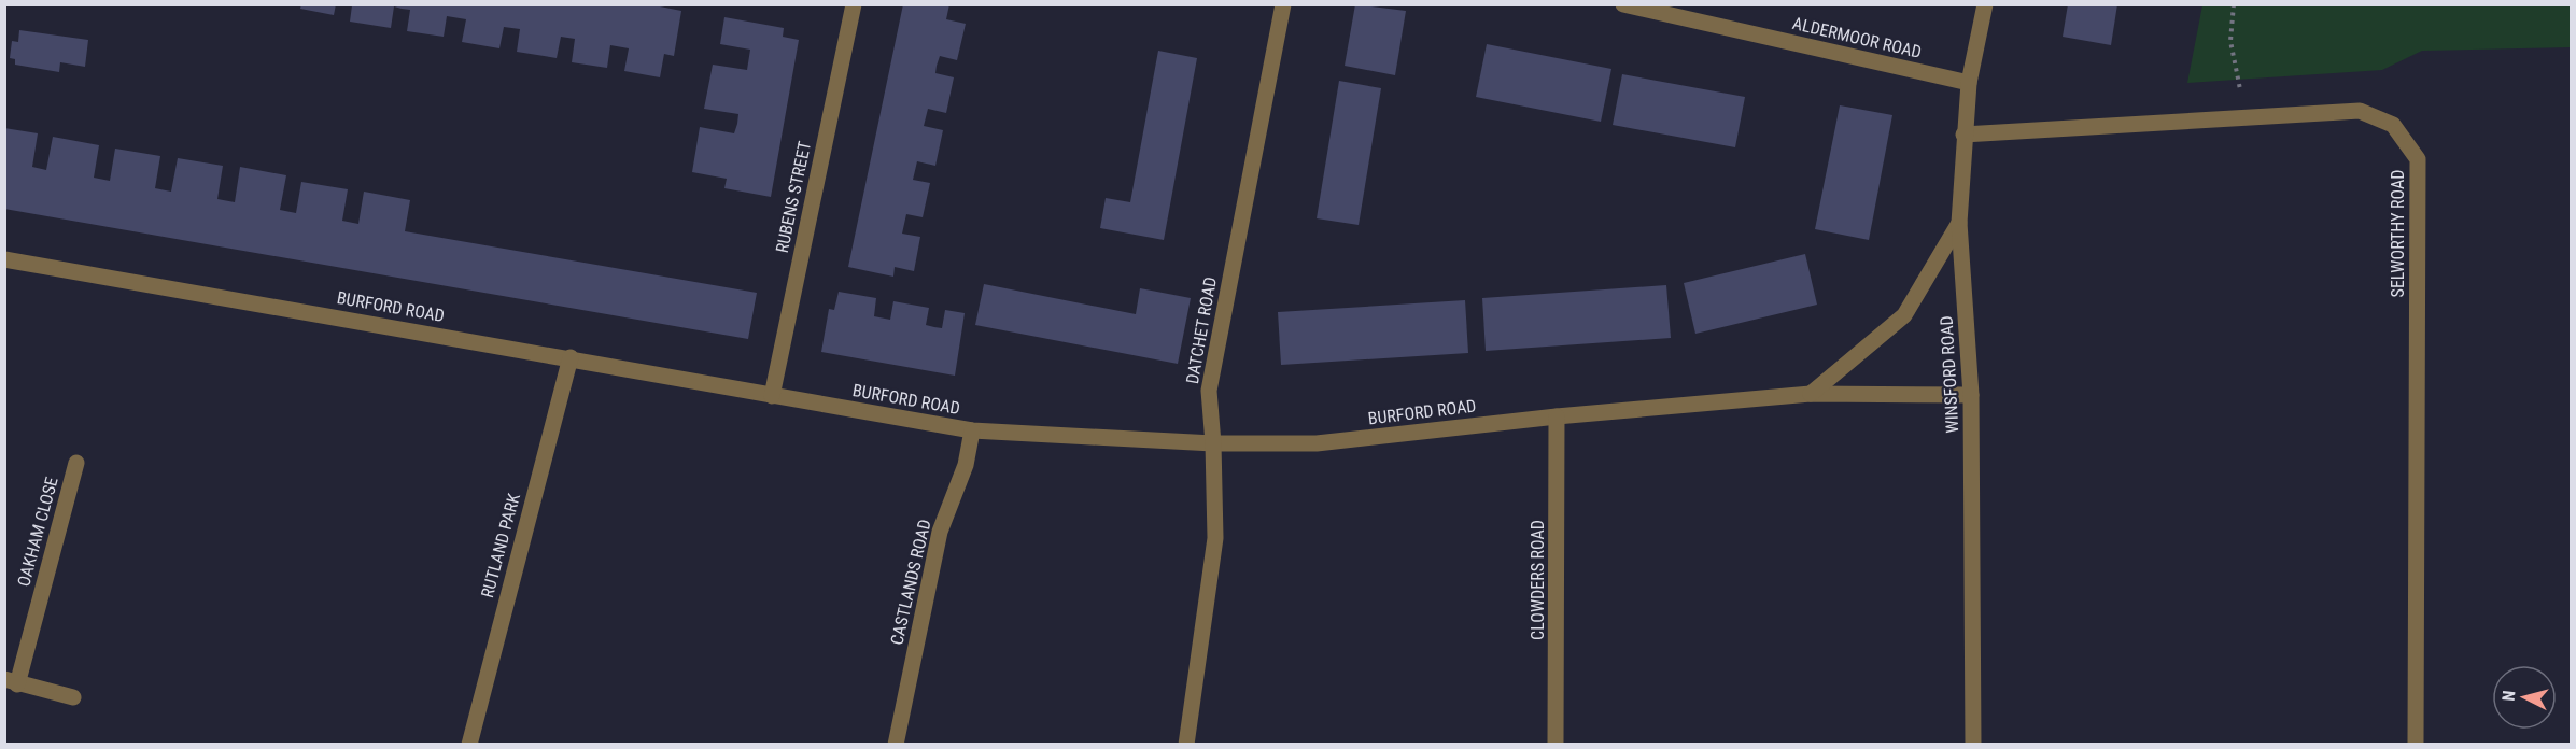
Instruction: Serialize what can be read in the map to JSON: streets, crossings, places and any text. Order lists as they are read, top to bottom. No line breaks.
{"streets":{"street":["ALDERMOOR ROAD","RUBENS STREET","SELWORTHY ROAD","BURFORD ROAD","DATCHET ROAD","WINSFORD ROAD","OAKHAM CLOSE","RUTLAND PARK","CLOWDERS ROAD","CASTLANDS ROAD"]},"crossings":[["ALDERMOOR ROAD","WINSFORD ROAD"],["RUBENS STREET","BURFORD ROAD"],["SELWORTHY ROAD","WINSFORD ROAD"],["BURFORD ROAD","DATCHET ROAD"],["BURFORD ROAD","WINSFORD ROAD"],["BURFORD ROAD","RUTLAND PARK"],["BURFORD ROAD","CLOWDERS ROAD"],["BURFORD ROAD","CASTLANDS ROAD"]],"north":"left"}
